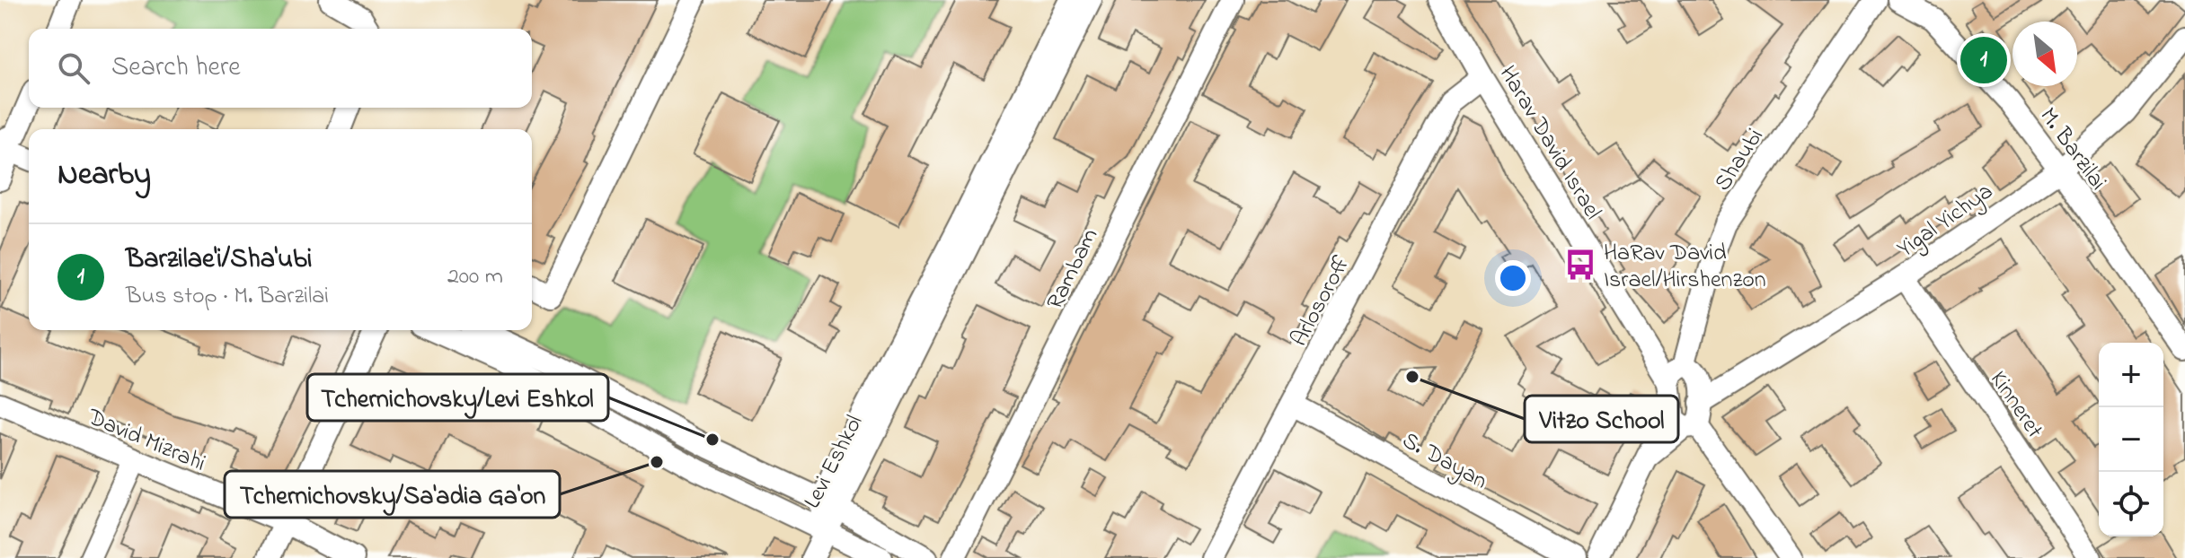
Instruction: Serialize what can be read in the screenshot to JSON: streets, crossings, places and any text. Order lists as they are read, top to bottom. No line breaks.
{"streets":{"street":["Harav David Israel","M. Barzilai","Shaubi","Yigal Yichya","Rambam","Arlosoroff","Kinneret","David Mizrahi","S. Dayan","Levi Eshkol"]},"crossings":[["Harav David Israel","Yigal Yichya"],["Harav David Israel","Arlosoroff"],["M. Barzilai","Yigal Yichya"],["Yigal Yichya","Kinneret"],["Arlosoroff","S. Dayan"]],"places":{"bus stop":["HaRav David Israel/Hirshenzon"],"other":["Vitzo School","Tchernichovsky/Levi Eshkol","Tchernichovsky/Sa'adia Ga'on"]},"north":"bottom right","page":{"search":"Search here","pins":"1","heading":"Nearby","list":[{"mark":"1","name":"Barzilae'i/Sha'ubi","note":"Bus stop · M. Barzilai","value":"200 m"}],"map_buttons":["+","−"]}}
